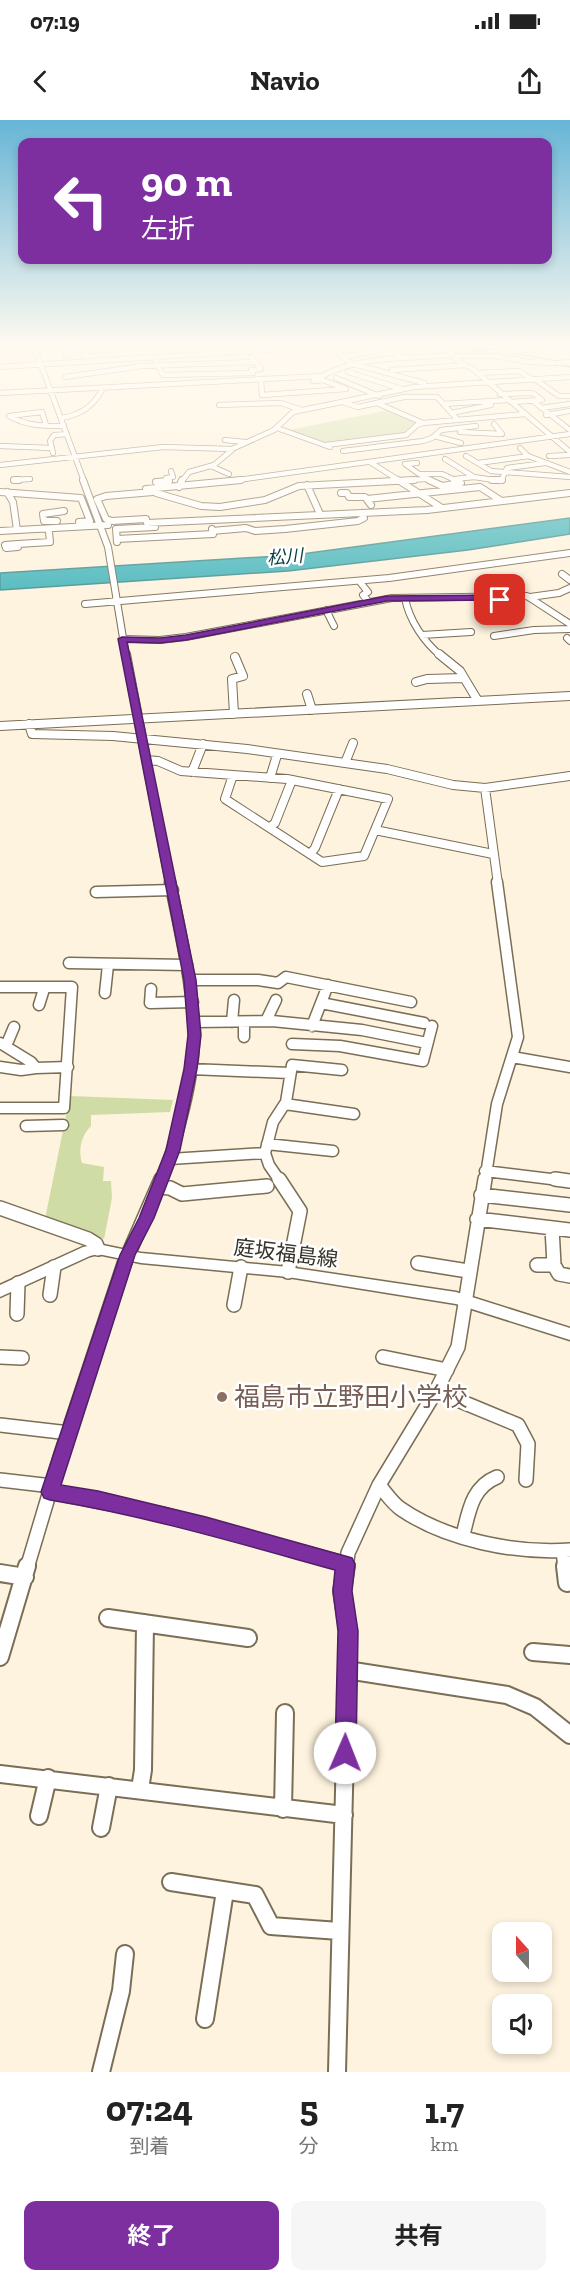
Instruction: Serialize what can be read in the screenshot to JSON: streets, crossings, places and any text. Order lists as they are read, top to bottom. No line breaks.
{"streets":{"main road":["庭坂福島線"]},"water":["松川"],"places":["福島市立野田小学校"],"north":"top","page":{"status":"07:19","header":"Navio","turn":["90 m","左折"],"eta":["07:24","到着","5","分","1.7","km"],"buttons":["終了","共有"]}}
